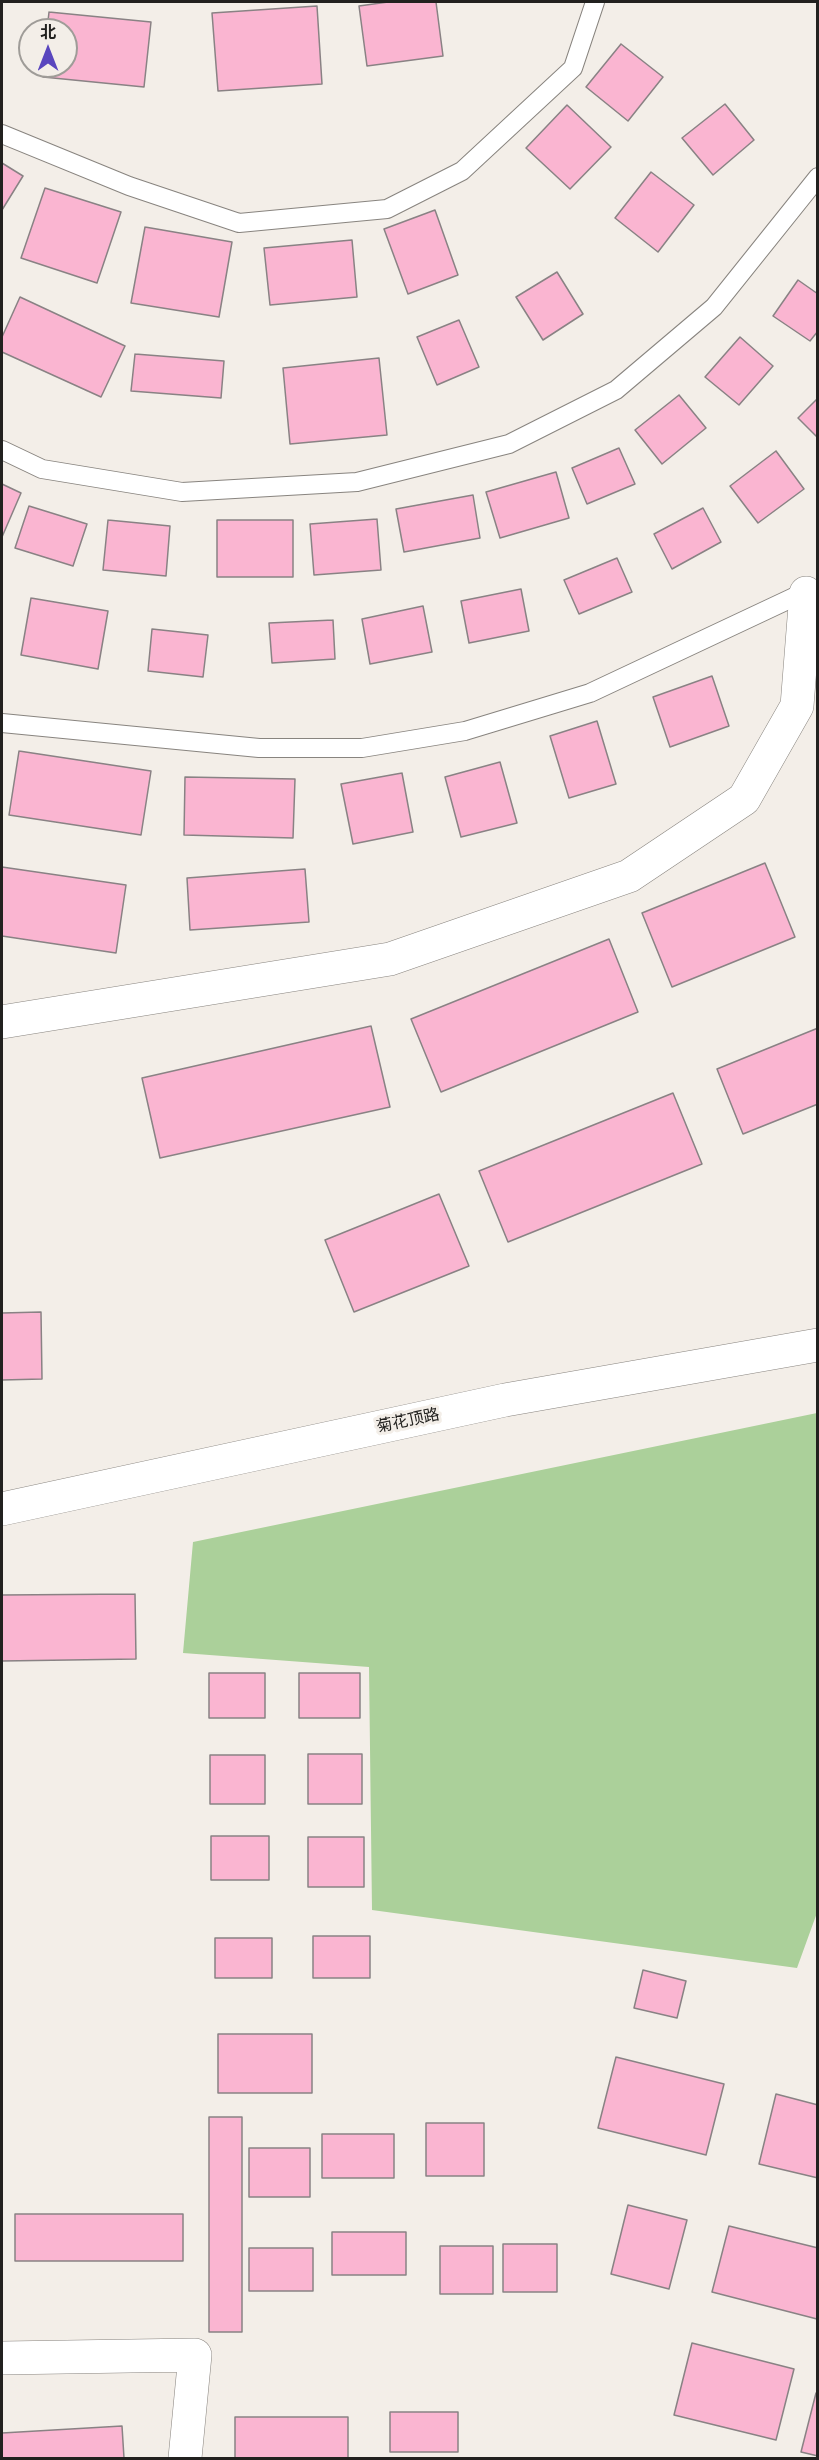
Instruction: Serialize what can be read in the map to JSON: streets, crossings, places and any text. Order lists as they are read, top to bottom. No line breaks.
{"streets":{"street":["菊花顶路"]},"north":"top"}
